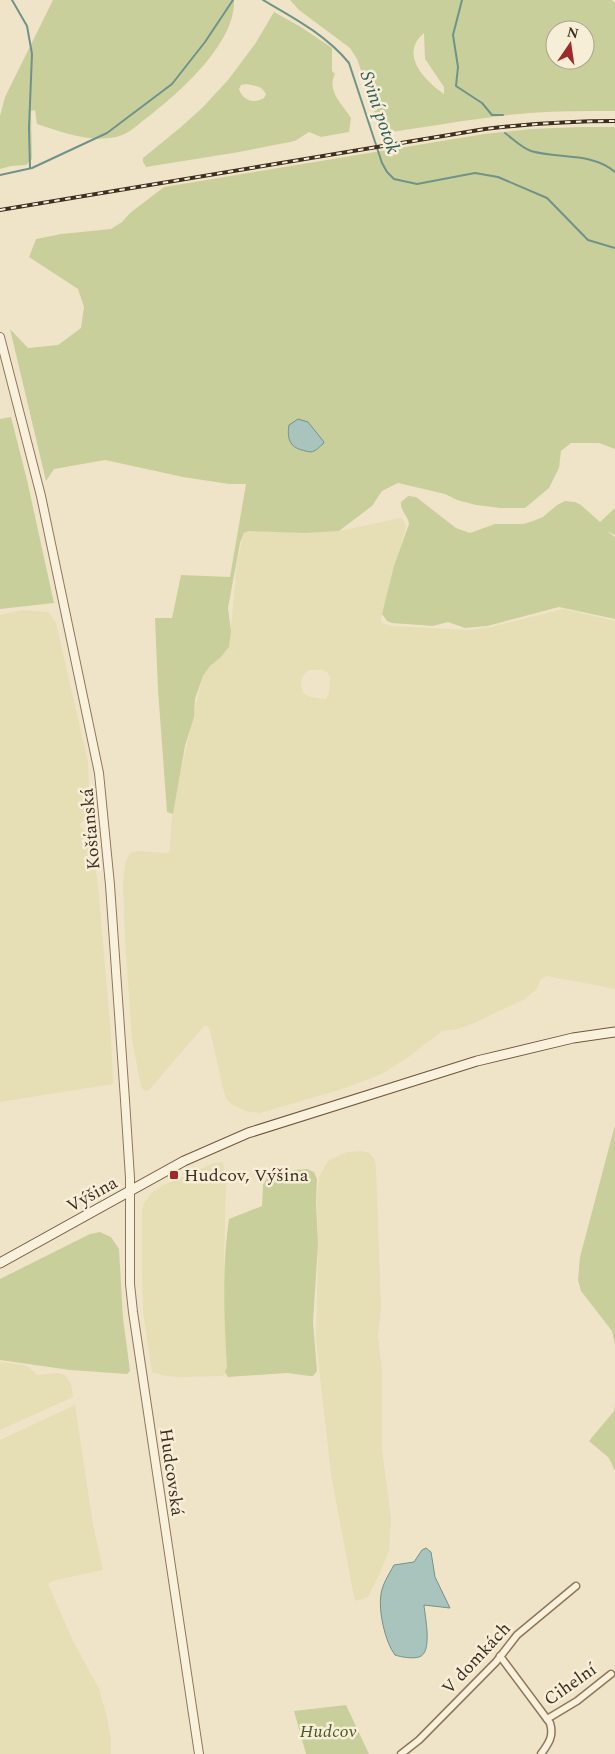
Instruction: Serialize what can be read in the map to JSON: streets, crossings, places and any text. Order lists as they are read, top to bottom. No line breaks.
{"streets":{"main road":["Výšina"],"street":["Košťanská","Hudcovská","V domkách","Cihelní"]},"crossings":[["Košťanská","Výšina"],["Košťanská","Hudcovská"],["Výšina","Hudcovská"],["V domkách","Cihelní"]],"water":["Sviní potok"],"parks":["Hudcov"],"places":{"transit":["Hudcov, Výšina"]},"north":"top"}
